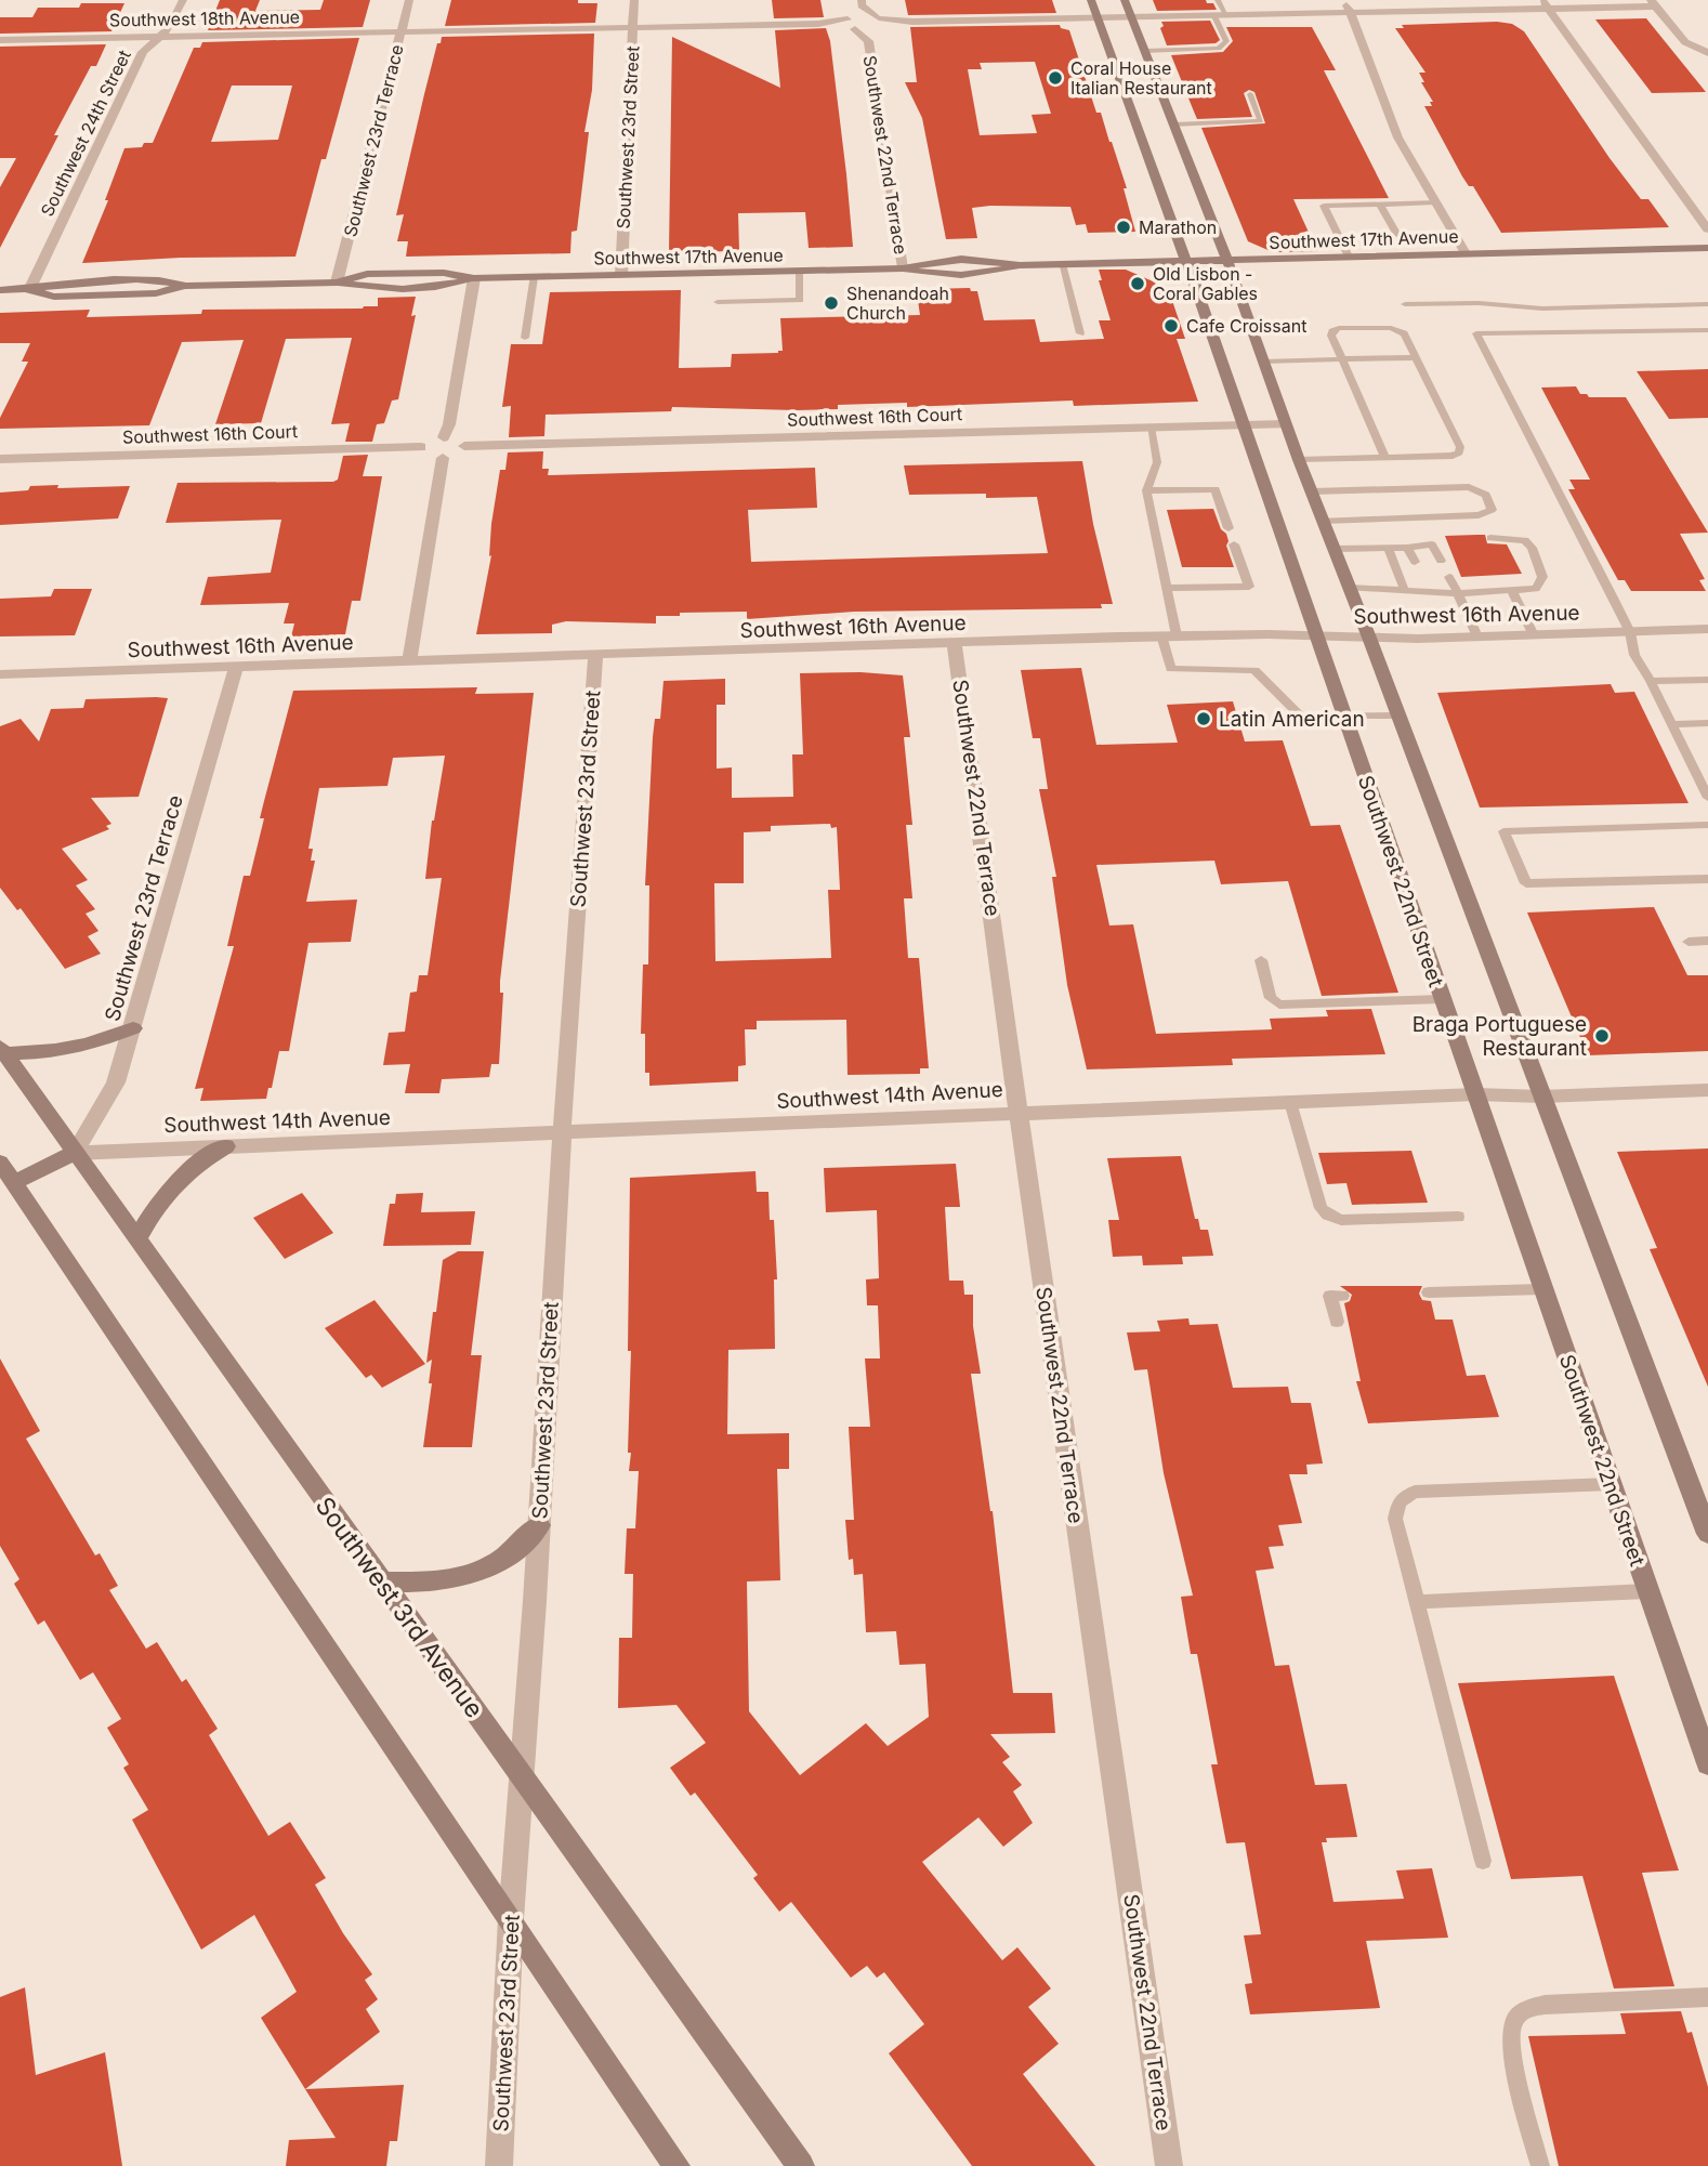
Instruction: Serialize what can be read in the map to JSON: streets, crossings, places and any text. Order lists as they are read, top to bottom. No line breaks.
{"streets":{"main road":["Southwest 17th Avenue","Southwest 22nd Street","Southwest 3rd Avenue"],"street":["Southwest 18th Avenue","Southwest 24th Street","Southwest 23rd Street","Southwest 23rd Terrace","Southwest 22nd Terrace","Southwest 16th Court","Southwest 16th Avenue","Southwest 14th Avenue"]},"crossings":[["Southwest 18th Avenue","Southwest 24th Street"],["Southwest 18th Avenue","Southwest 23rd Street"],["Southwest 18th Avenue","Southwest 23rd Terrace"],["Southwest 18th Avenue","Southwest 22nd Terrace"],["Southwest 24th Street","Southwest 17th Avenue"],["Southwest 23rd Street","Southwest 17th Avenue"],["Southwest 23rd Street","Southwest 16th Avenue"],["Southwest 23rd Street","Southwest 14th Avenue"],["Southwest 23rd Street","Southwest 3rd Avenue"],["Southwest 23rd Terrace","Southwest 17th Avenue"],["Southwest 23rd Terrace","Southwest 16th Avenue"],["Southwest 23rd Terrace","Southwest 14th Avenue"],["Southwest 23rd Terrace","Southwest 3rd Avenue"],["Southwest 22nd Terrace","Southwest 17th Avenue"],["Southwest 22nd Terrace","Southwest 16th Avenue"],["Southwest 22nd Terrace","Southwest 14th Avenue"],["Southwest 17th Avenue","Southwest 22nd Street"],["Southwest 16th Court","Southwest 22nd Street"],["Southwest 16th Avenue","Southwest 22nd Street"],["Southwest 22nd Street","Southwest 14th Avenue"],["Southwest 14th Avenue","Southwest 3rd Avenue"]],"places":["Coral House Italian Restaurant","Marathon","Old Lisbon - Coral Gables","Shenandoah Church","Cafe Croissant","Latin American","Braga Portuguese Restaurant"]}
